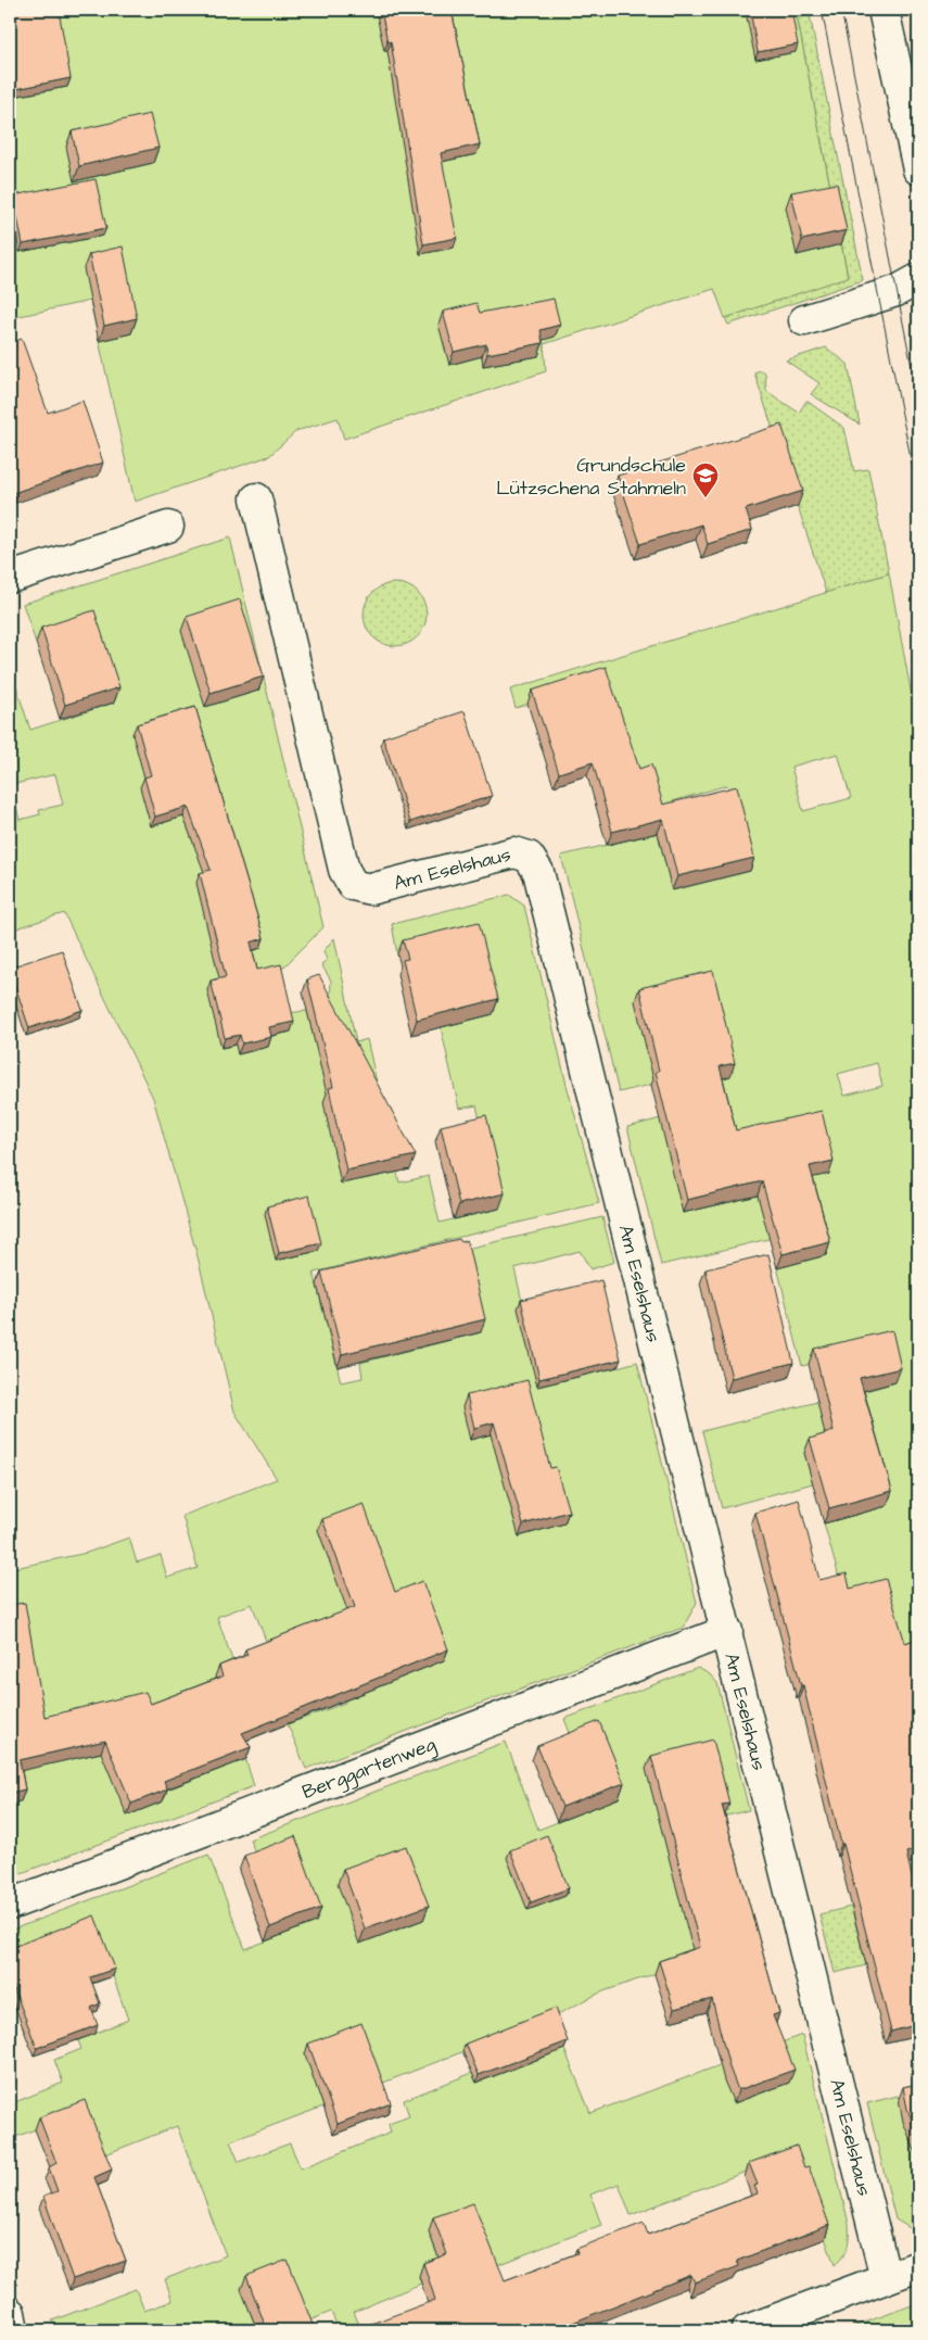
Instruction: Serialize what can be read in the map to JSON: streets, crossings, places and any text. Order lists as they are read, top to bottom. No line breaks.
{"streets":{"street":["Am Eselshaus","Berggartenweg"]},"crossings":[["Am Eselshaus","Berggartenweg"]],"places":{"school or university":["Grundschule Lützschena Stahmeln"]}}
